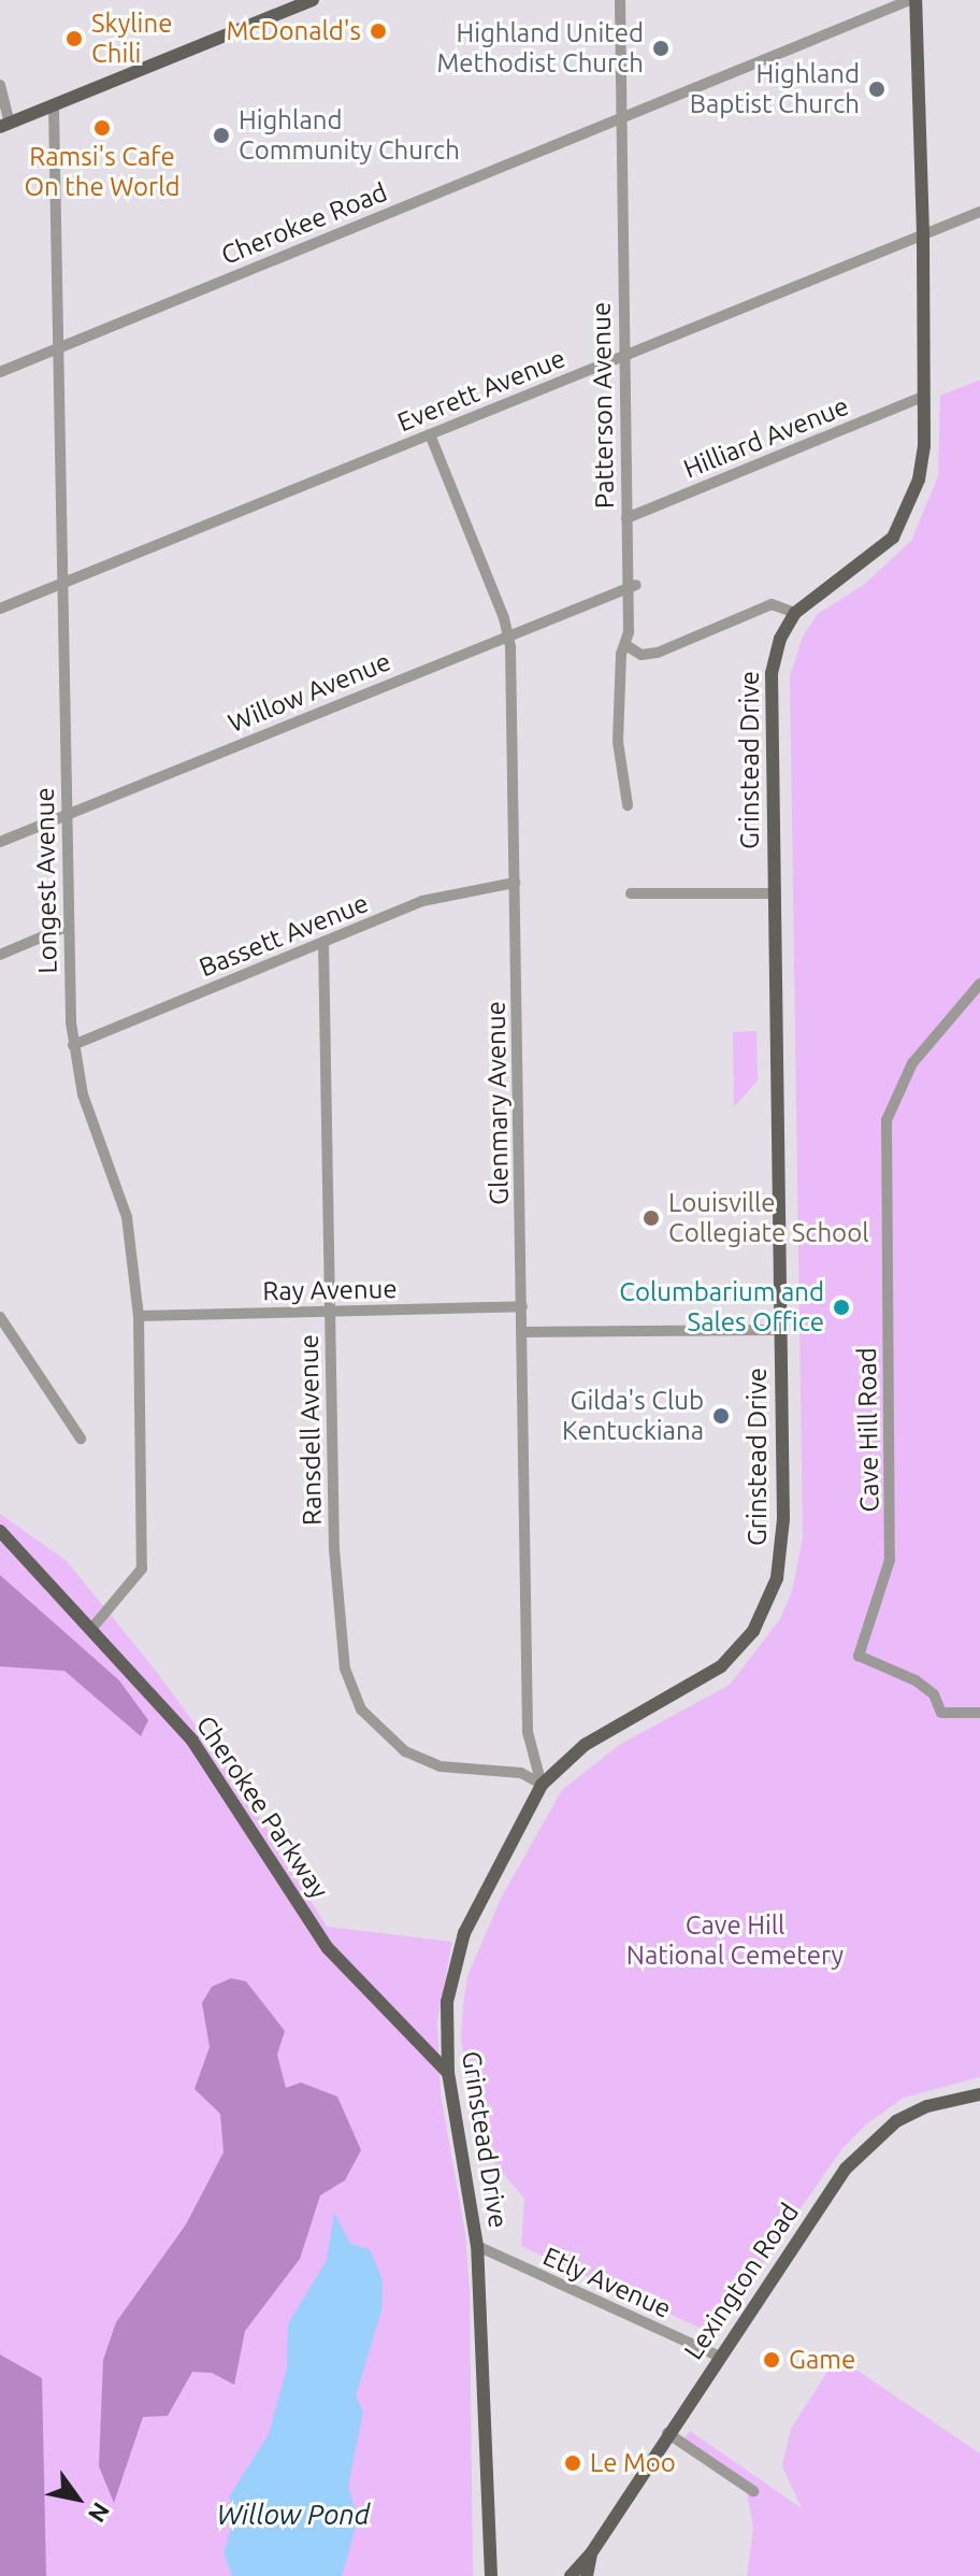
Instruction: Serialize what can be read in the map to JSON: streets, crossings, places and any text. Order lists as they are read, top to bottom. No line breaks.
{"streets":{"main road":["Grinstead Drive","Cherokee Parkway","Lexington Road"],"street":["Cherokee Road","Everett Avenue","Patterson Avenue","Hilliard Avenue","Willow Avenue","Longest Avenue","Bassett Avenue","Glenmary Avenue","Ray Avenue","Ransdell Avenue","Cave Hill Road","Etly Avenue"]},"crossings":[["Cherokee Road","Patterson Avenue"],["Cherokee Road","Grinstead Drive"],["Cherokee Road","Longest Avenue"],["Everett Avenue","Patterson Avenue"],["Everett Avenue","Grinstead Drive"],["Everett Avenue","Longest Avenue"],["Everett Avenue","Glenmary Avenue"],["Patterson Avenue","Hilliard Avenue"],["Patterson Avenue","Willow Avenue"],["Hilliard Avenue","Grinstead Drive"],["Willow Avenue","Longest Avenue"],["Willow Avenue","Glenmary Avenue"],["Grinstead Drive","Glenmary Avenue"],["Grinstead Drive","Ransdell Avenue"],["Grinstead Drive","Cherokee Parkway"],["Grinstead Drive","Etly Avenue"],["Longest Avenue","Bassett Avenue"],["Longest Avenue","Ray Avenue"],["Longest Avenue","Cherokee Parkway"],["Bassett Avenue","Glenmary Avenue"],["Bassett Avenue","Ransdell Avenue"],["Glenmary Avenue","Ray Avenue"],["Glenmary Avenue","Ransdell Avenue"],["Ray Avenue","Ransdell Avenue"],["Lexington Road","Etly Avenue"]],"water":["Willow Pond"],"parks":["Cave Hill National Cemetery"],"places":["McDonald's","Skyline Chili","Highland United Methodist Church","Highland Baptist Church","Ramsi's Cafe On the World","Highland Community Church","Louisville Collegiate School","Columbarium and Sales Office","Gilda's Club Kentuckiana","Game","Le Moo"],"north":"bottom right"}
